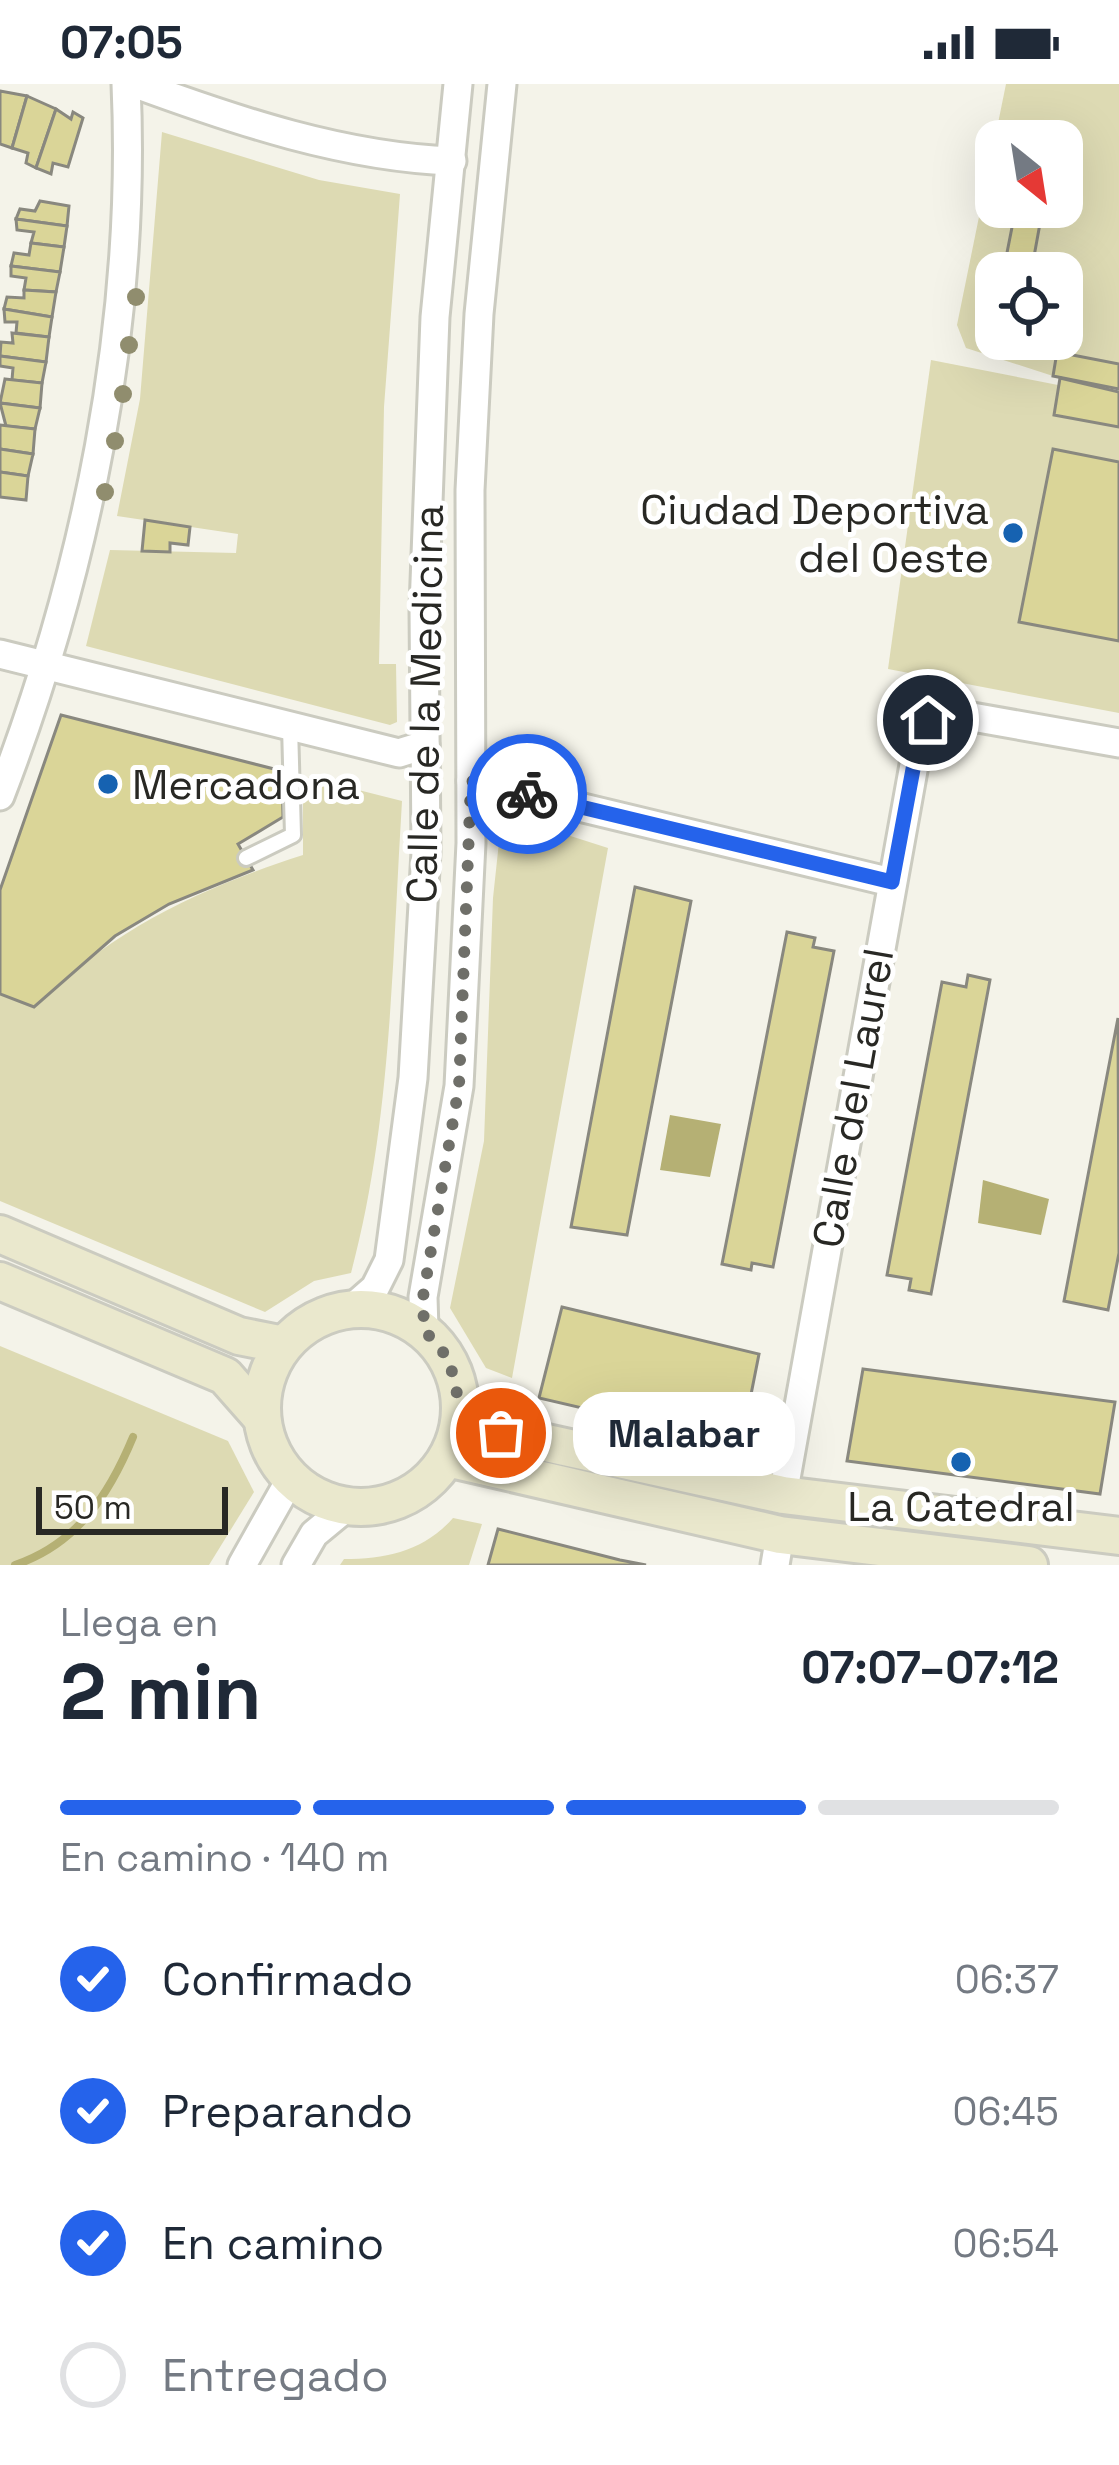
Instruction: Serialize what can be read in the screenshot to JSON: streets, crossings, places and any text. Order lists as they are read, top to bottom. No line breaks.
{"streets":{"street":["Calle de la Medicina","Calle del Laurel"]},"places":["Ciudad Deportiva del Oeste","Mercadona","Malabar","La Catedral"],"scale_bar":"50 m","north":"bottom right","page":{"status":"07:05","bubble":"Malabar","scale":"50 m","heading":["2 min","Llega en","07:07–07:12"],"bar":"En camino · 140 m","list":[["Confirmado","06:37"],["Preparando","06:45"],["En camino","06:54"],"Entregado"]}}
